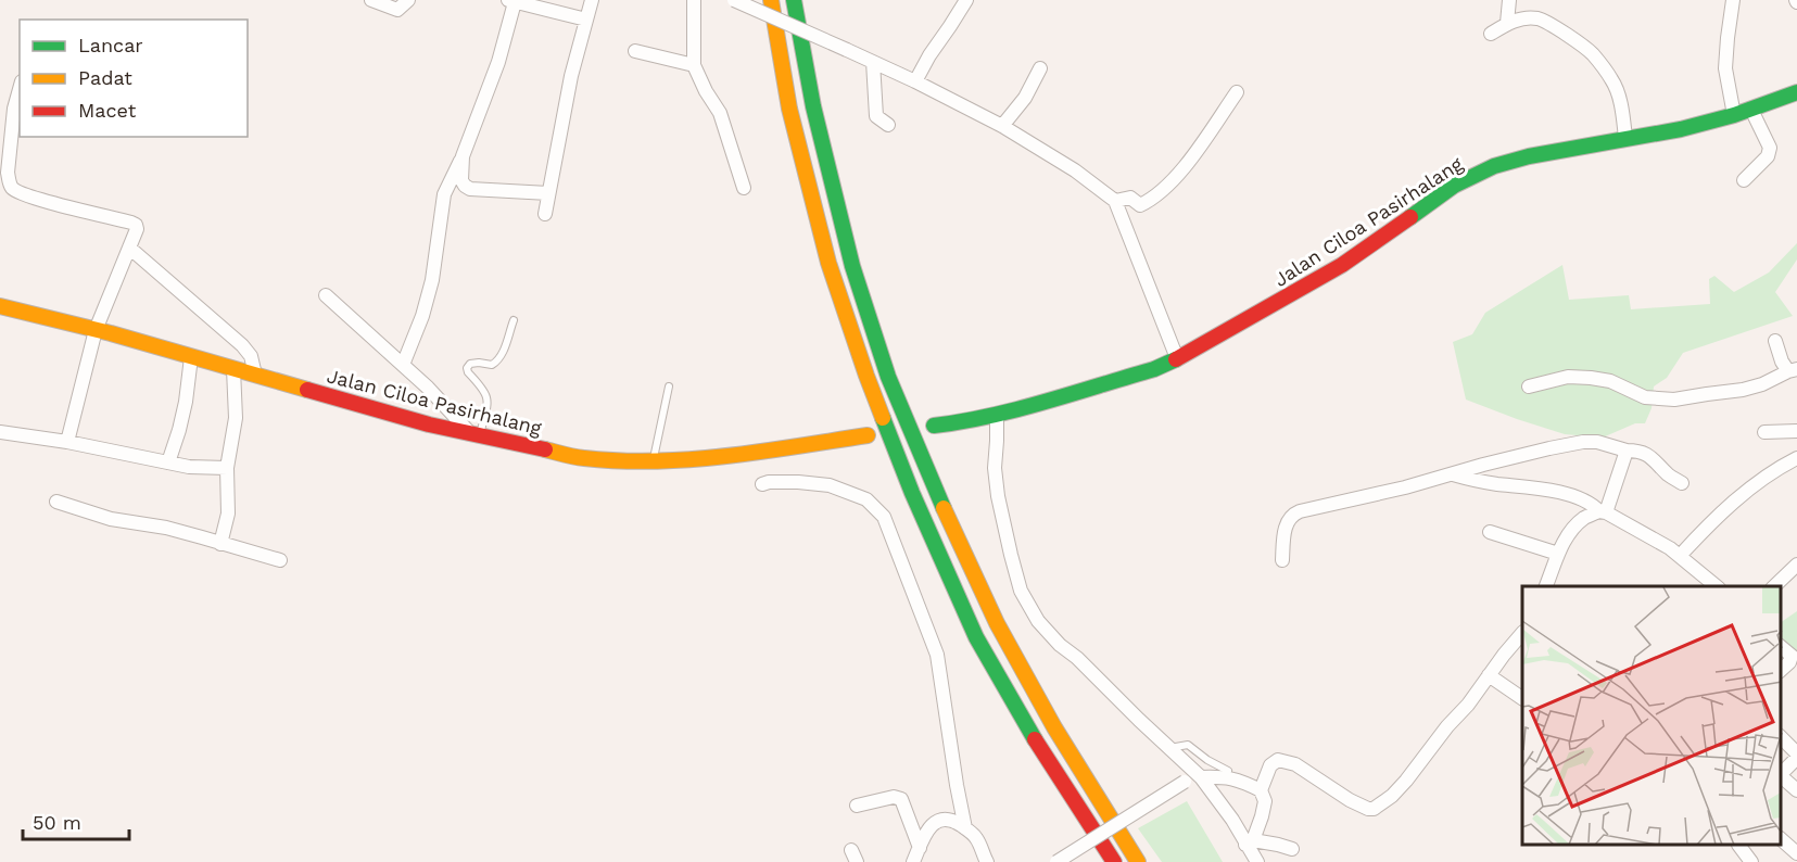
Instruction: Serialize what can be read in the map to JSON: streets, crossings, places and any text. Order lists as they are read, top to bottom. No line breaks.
{"streets":{"main road":["Jalan Ciloa Pasirhalang"]},"legend":["Lancar","Padat","Macet"],"scale_bar":"50 m"}
